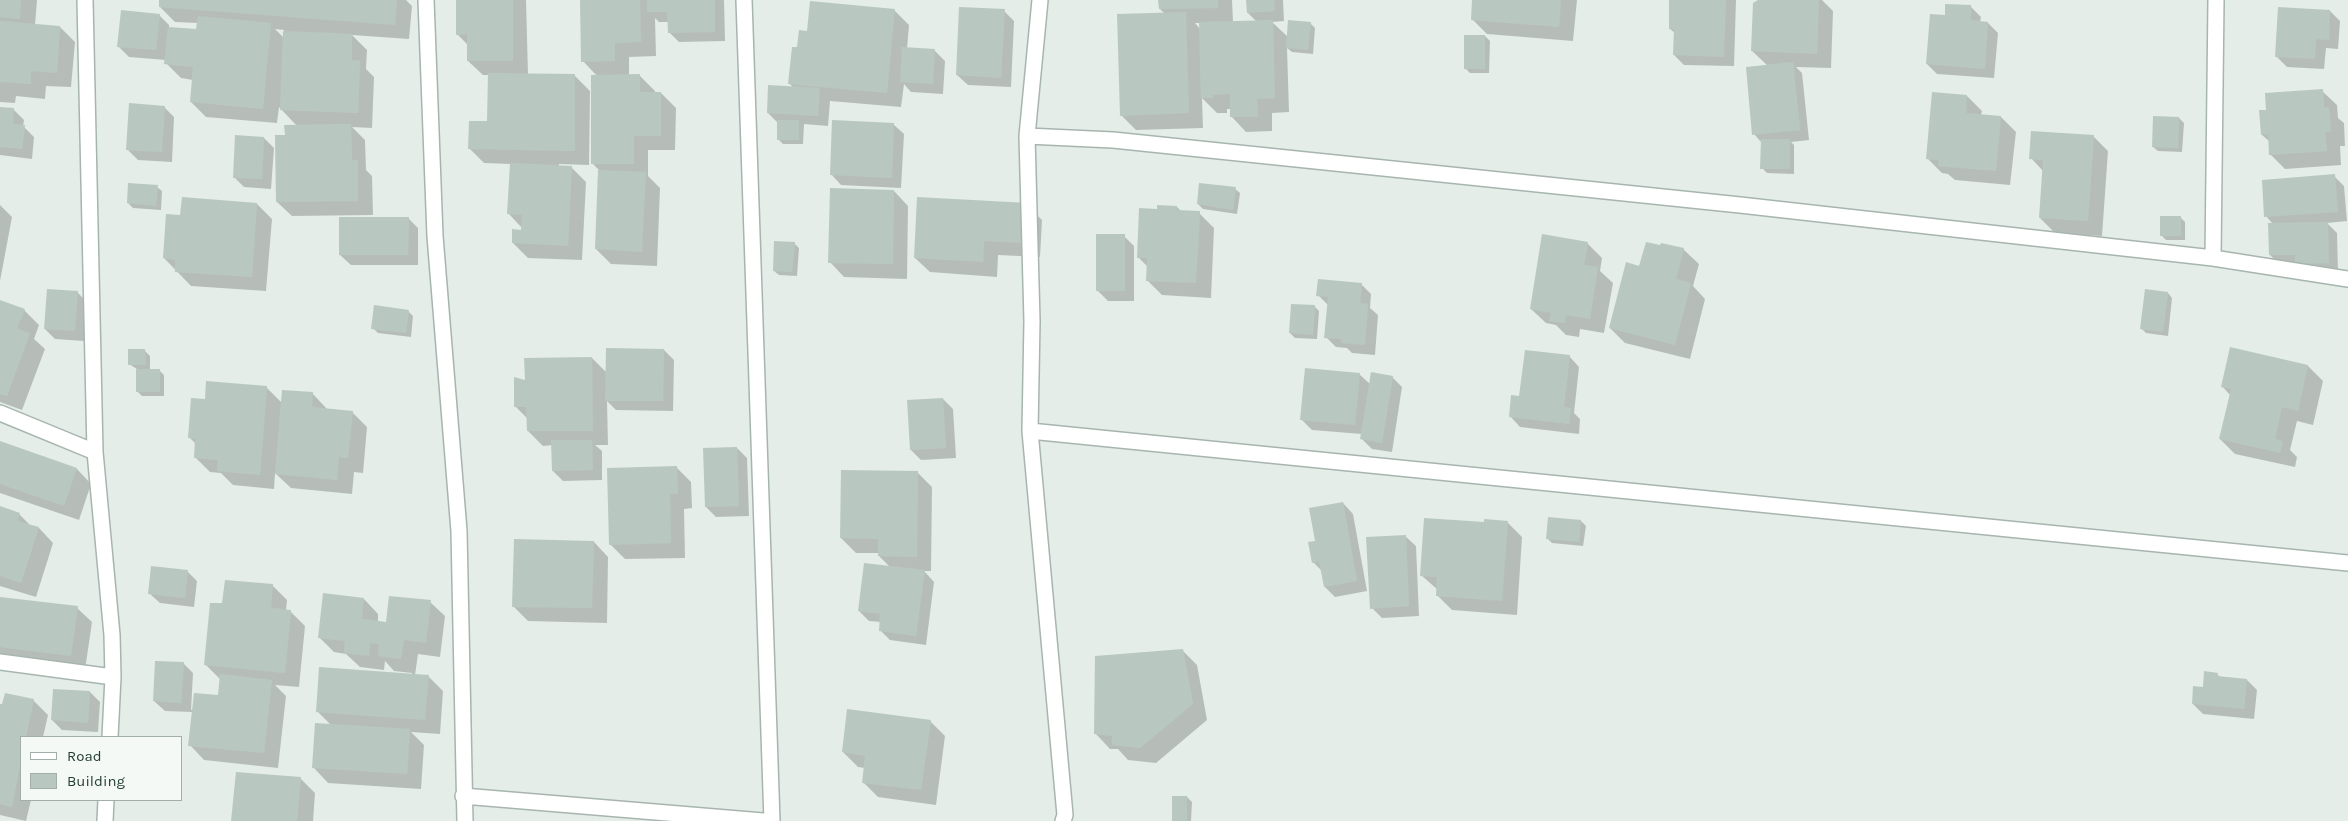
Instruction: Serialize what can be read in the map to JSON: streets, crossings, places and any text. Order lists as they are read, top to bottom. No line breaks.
{"legend":["Road","Building"]}
